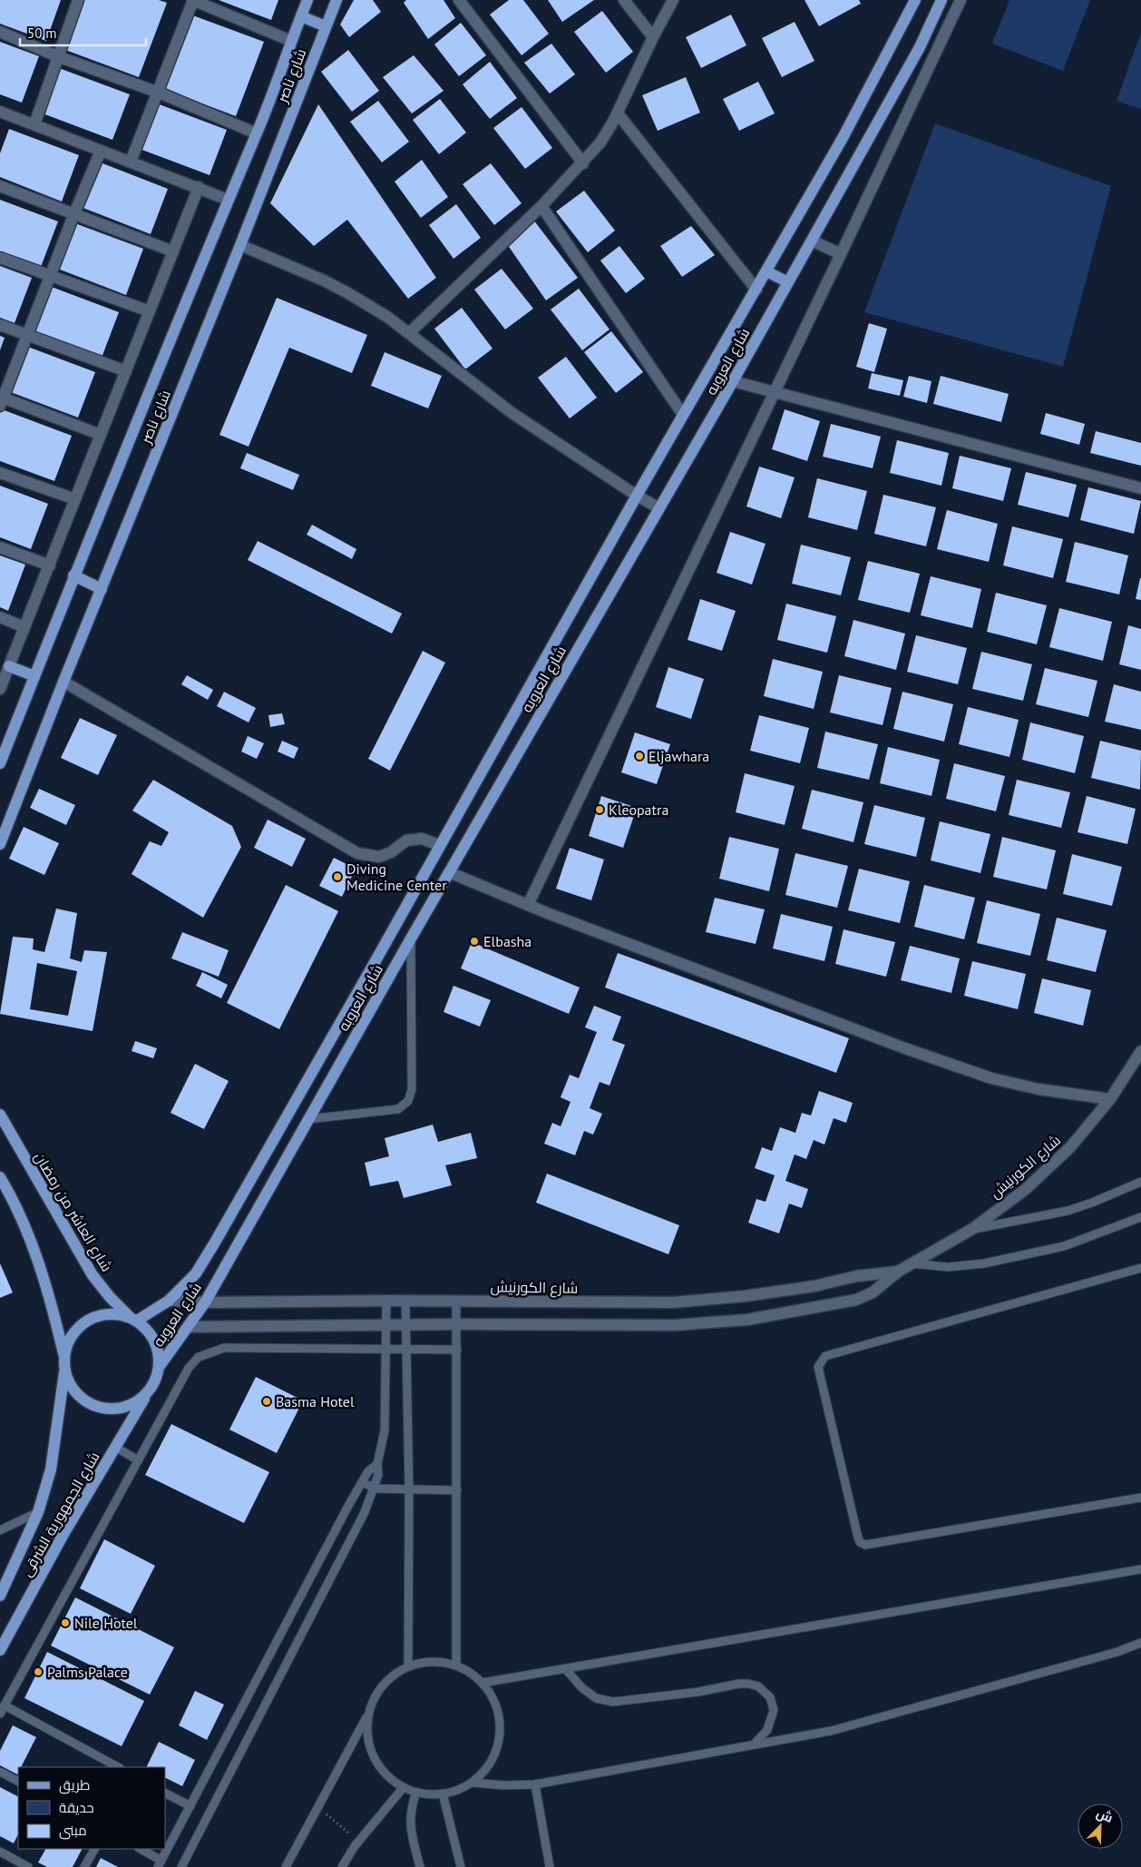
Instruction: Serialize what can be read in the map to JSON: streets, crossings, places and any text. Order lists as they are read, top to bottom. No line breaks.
{"streets":{"main road":["شارع ناصر","شارع العروبه","شارع العاشر من رمضان","شارع الجمهورية الشرقى"],"street":["شارع الكورنيش"]},"crossings":[["شارع العروبه","شارع الكورنيش"],["شارع العروبه","شارع العاشر من رمضان"],["شارع العروبه","شارع الجمهورية الشرقى"],["شارع العاشر من رمضان","شارع الجمهورية الشرقى"]],"places":["Eljawhara","Kleopatra","Diving Medicine Center","Elbasha","Basma Hotel","Nile Hotel","Palms Palace"],"legend":["طريق","حديقة","مبنى"],"scale_bar":"50 m","north":"top right"}
